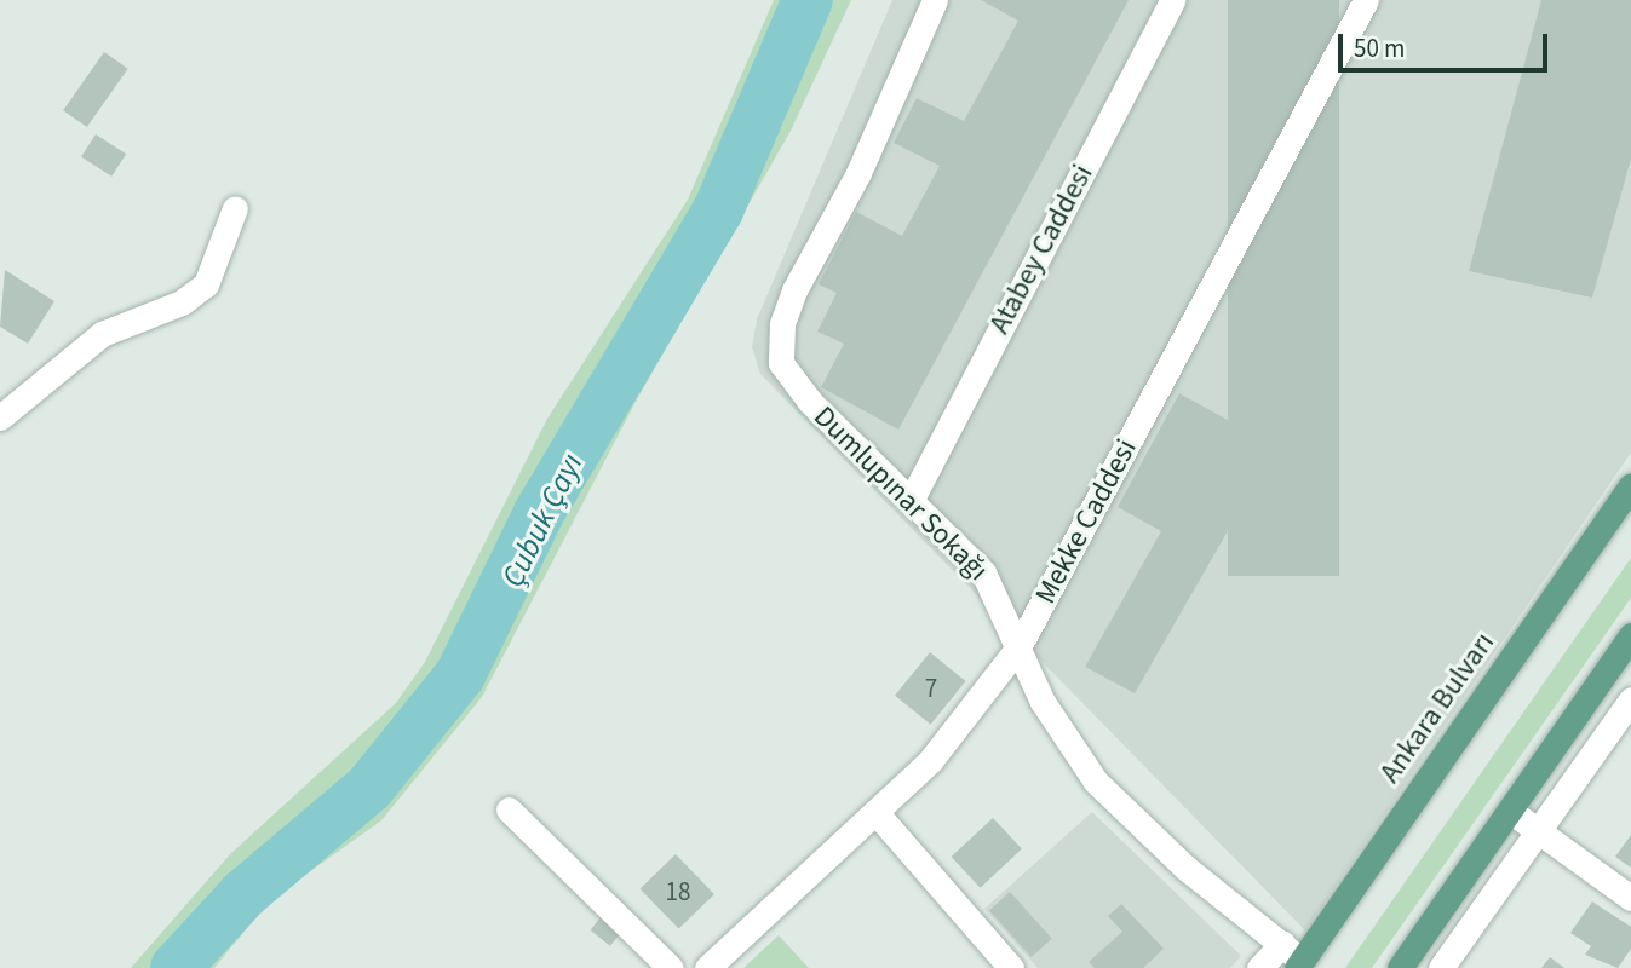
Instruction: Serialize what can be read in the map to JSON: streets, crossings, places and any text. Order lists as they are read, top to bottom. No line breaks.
{"streets":{"main road":["Ankara Bulvarı"],"street":["Atabey Caddesi","Dumlupınar Sokağı","Mekke Caddesi"]},"crossings":[["Atabey Caddesi","Dumlupınar Sokağı"],["Dumlupınar Sokağı","Mekke Caddesi"],["Dumlupınar Sokağı","Ankara Bulvarı"]],"water":["Çubuk Çayı"],"house_numbers":["7","18"],"scale_bar":"50 m"}
